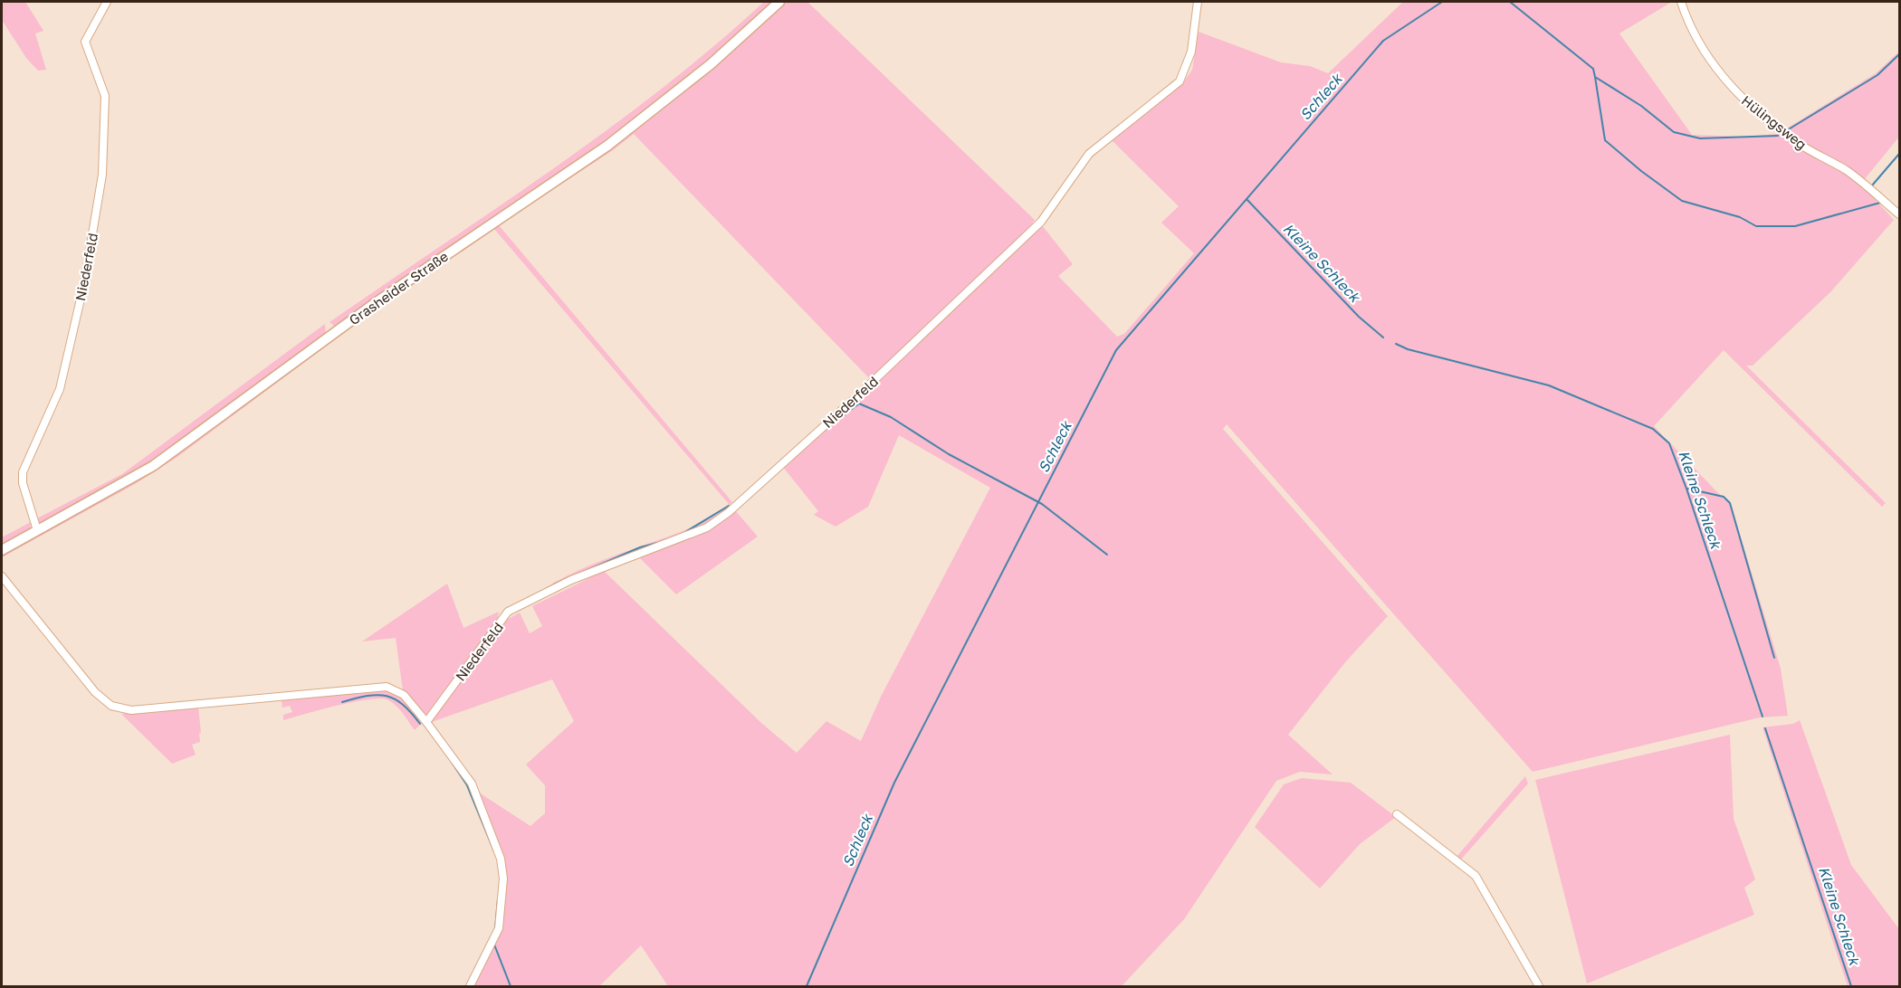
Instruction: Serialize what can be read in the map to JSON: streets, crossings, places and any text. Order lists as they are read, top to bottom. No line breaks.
{"streets":{"street":["Hülingsweg","Niederfeld","Grasheider Straße"]},"crossings":[["Niederfeld","Grasheider Straße"]],"water":["Schleck","Kleine Schleck"]}
